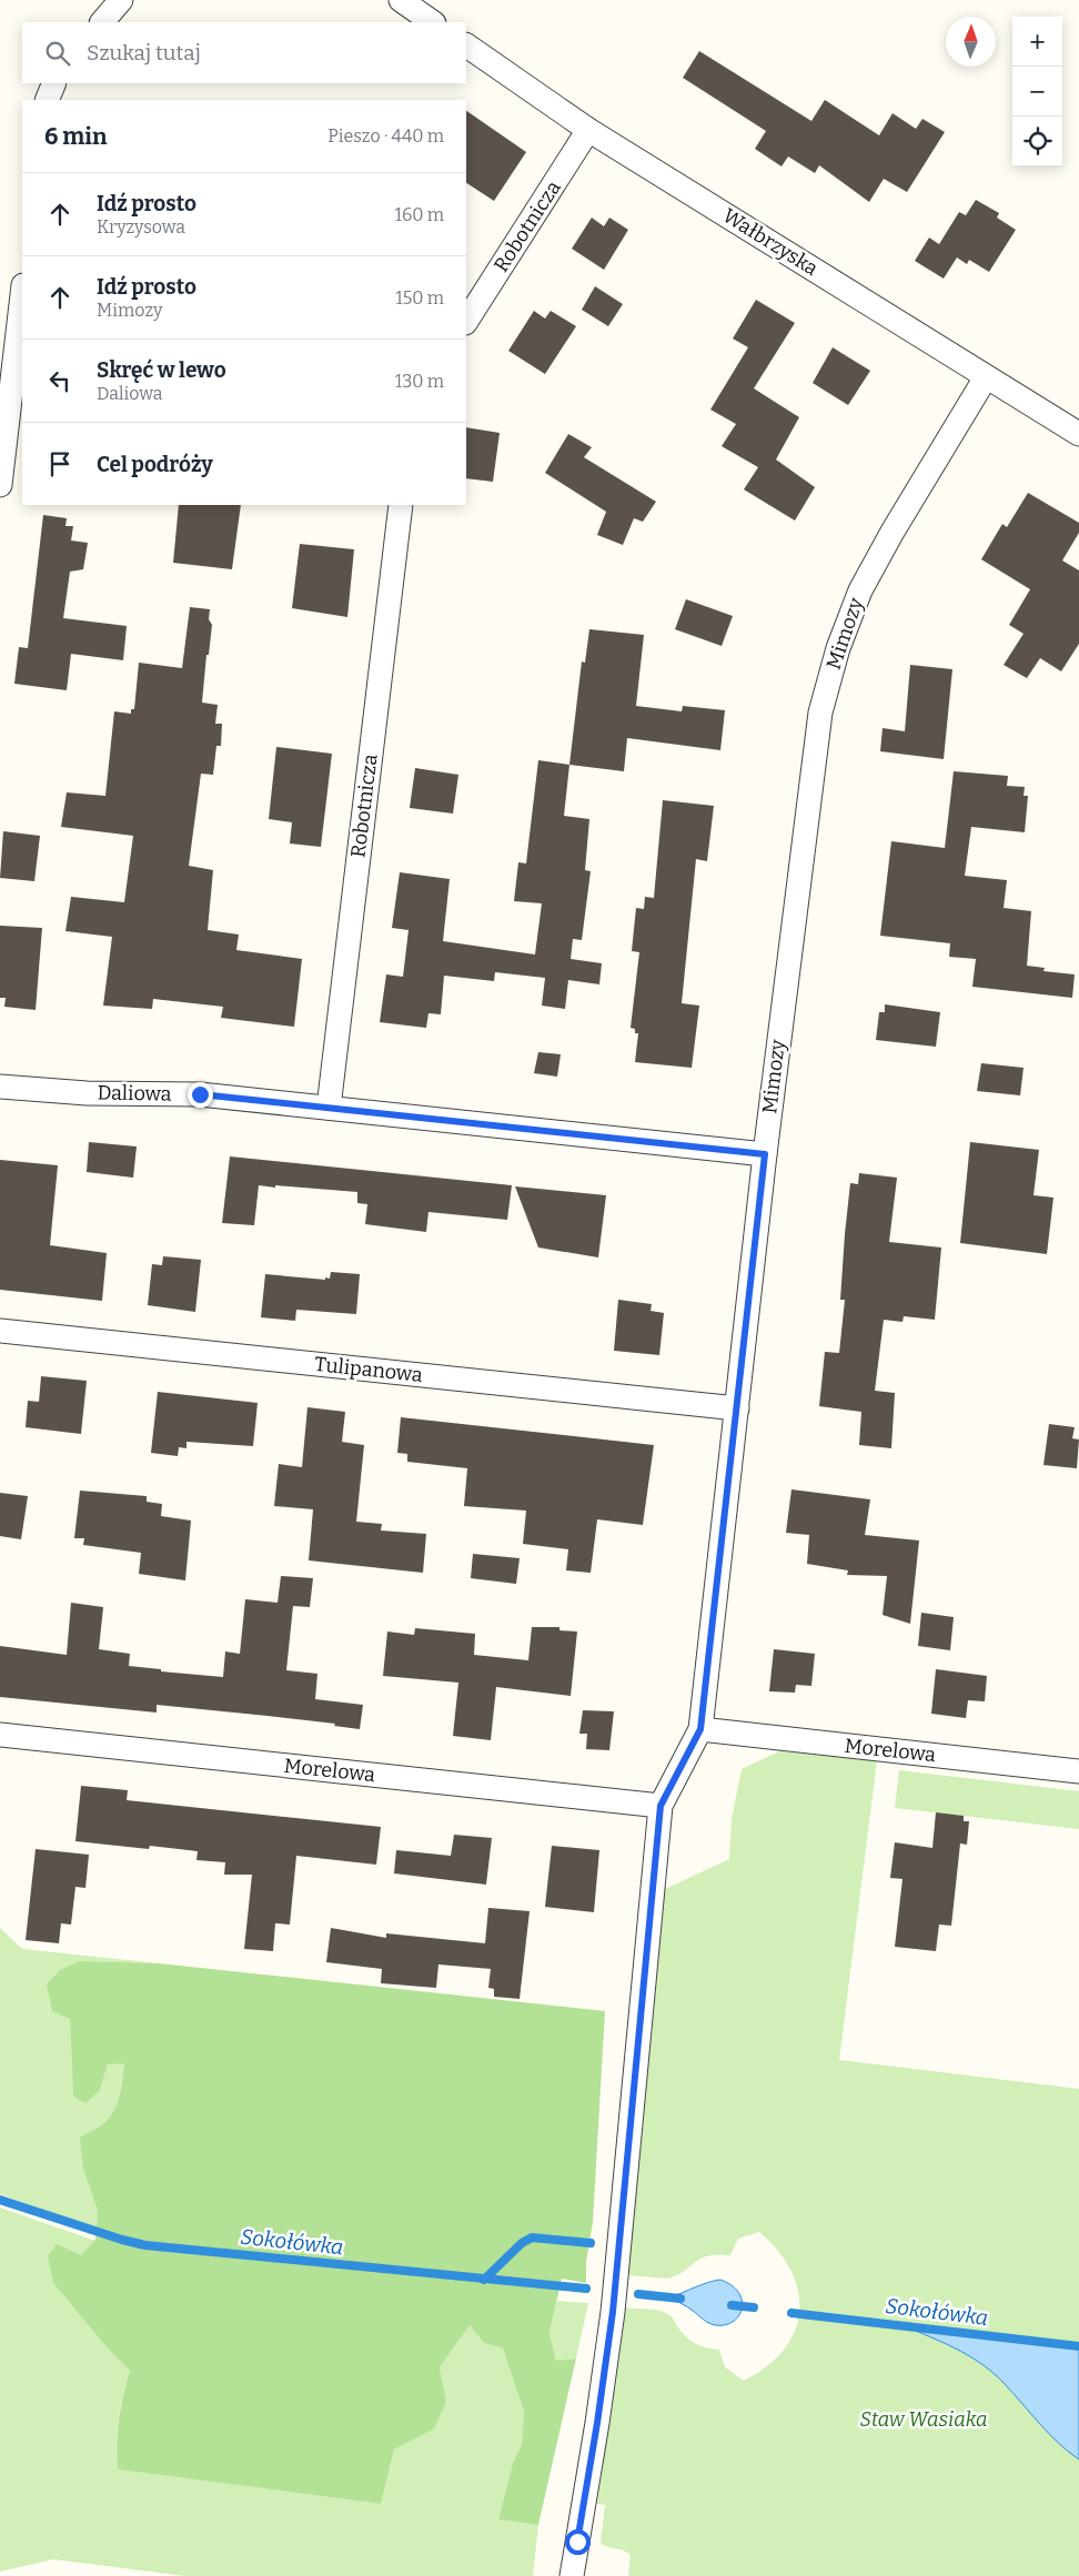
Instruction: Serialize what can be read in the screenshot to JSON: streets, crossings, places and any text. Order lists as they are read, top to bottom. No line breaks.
{"streets":{"street":["Robotnicza","Wałbrzyska","Mimozy","Daliowa","Tulipanowa","Morelowa"]},"crossings":[["Robotnicza","Wałbrzyska"],["Robotnicza","Daliowa"],["Wałbrzyska","Mimozy"],["Mimozy","Daliowa"],["Mimozy","Tulipanowa"],["Mimozy","Morelowa"]],"water":["Sokołówka"],"parks":["Staw Wasiaka"],"north":"top","page":{"map_buttons":["+","−"],"search":"Szukaj tutaj","heading":["6 min","Pieszo · 440 m"],"list":[["Idź prosto","Kryzysowa","160 m"],["Idź prosto","Mimozy","150 m"],["Skręć w lewo","Daliowa","130 m"],"Cel podróży"]}}
